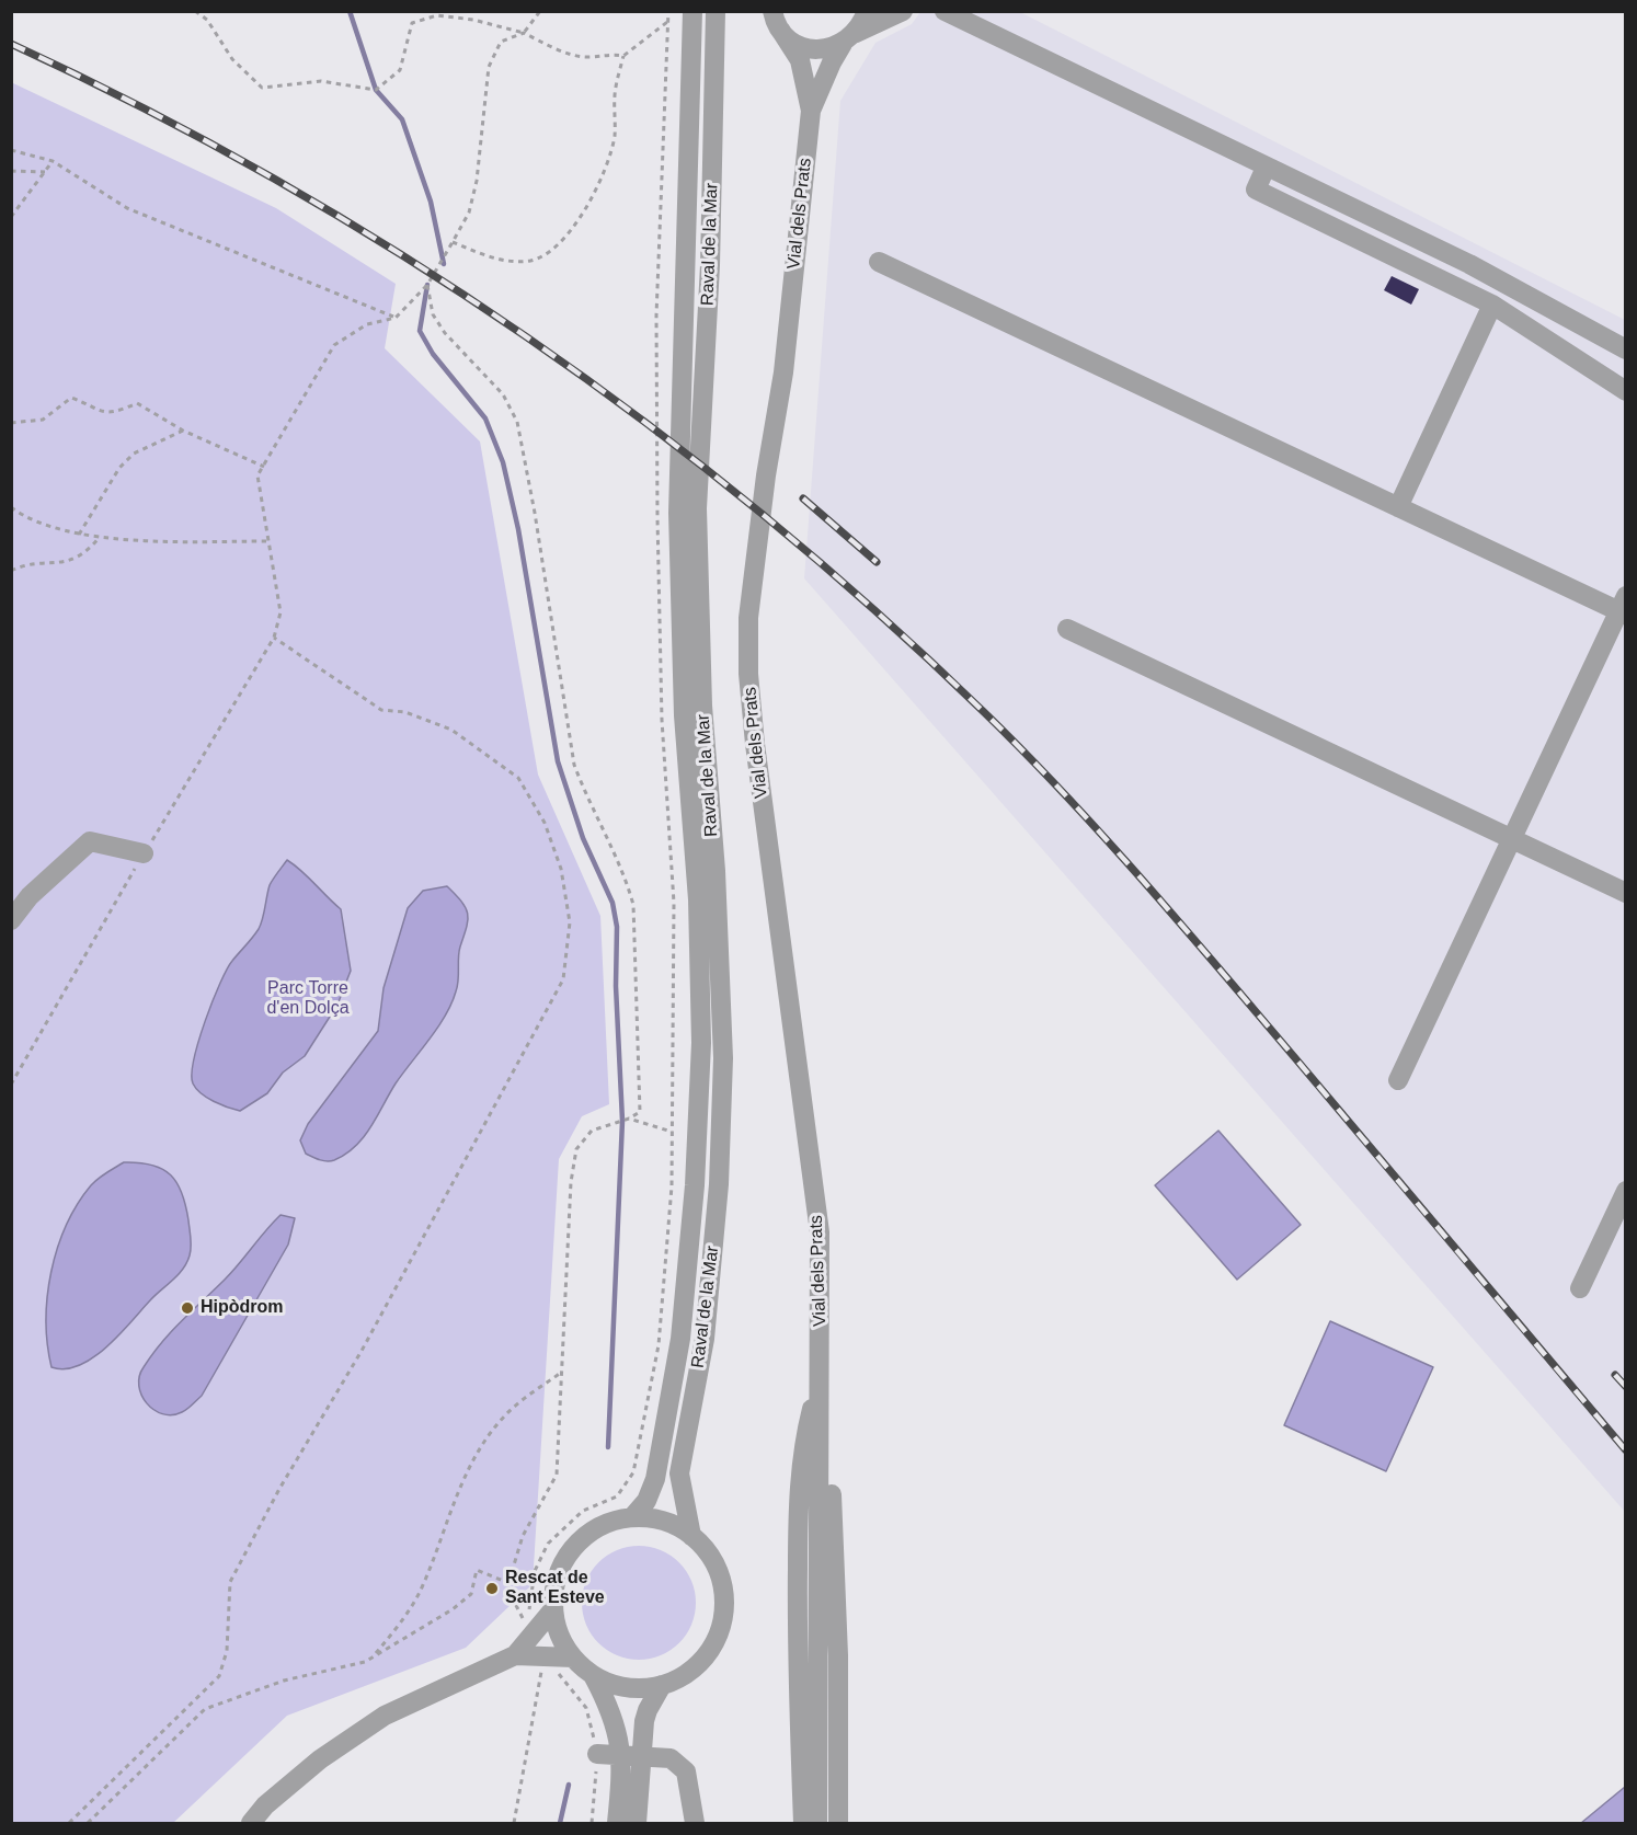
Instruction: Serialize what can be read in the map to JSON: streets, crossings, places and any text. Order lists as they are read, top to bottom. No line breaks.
{"streets":{"street":["Vial dels Prats","Raval de la Mar"]},"parks":["Parc Torre d'en Dolça"],"places":["Hipòdrom","Rescat de Sant Esteve"]}
